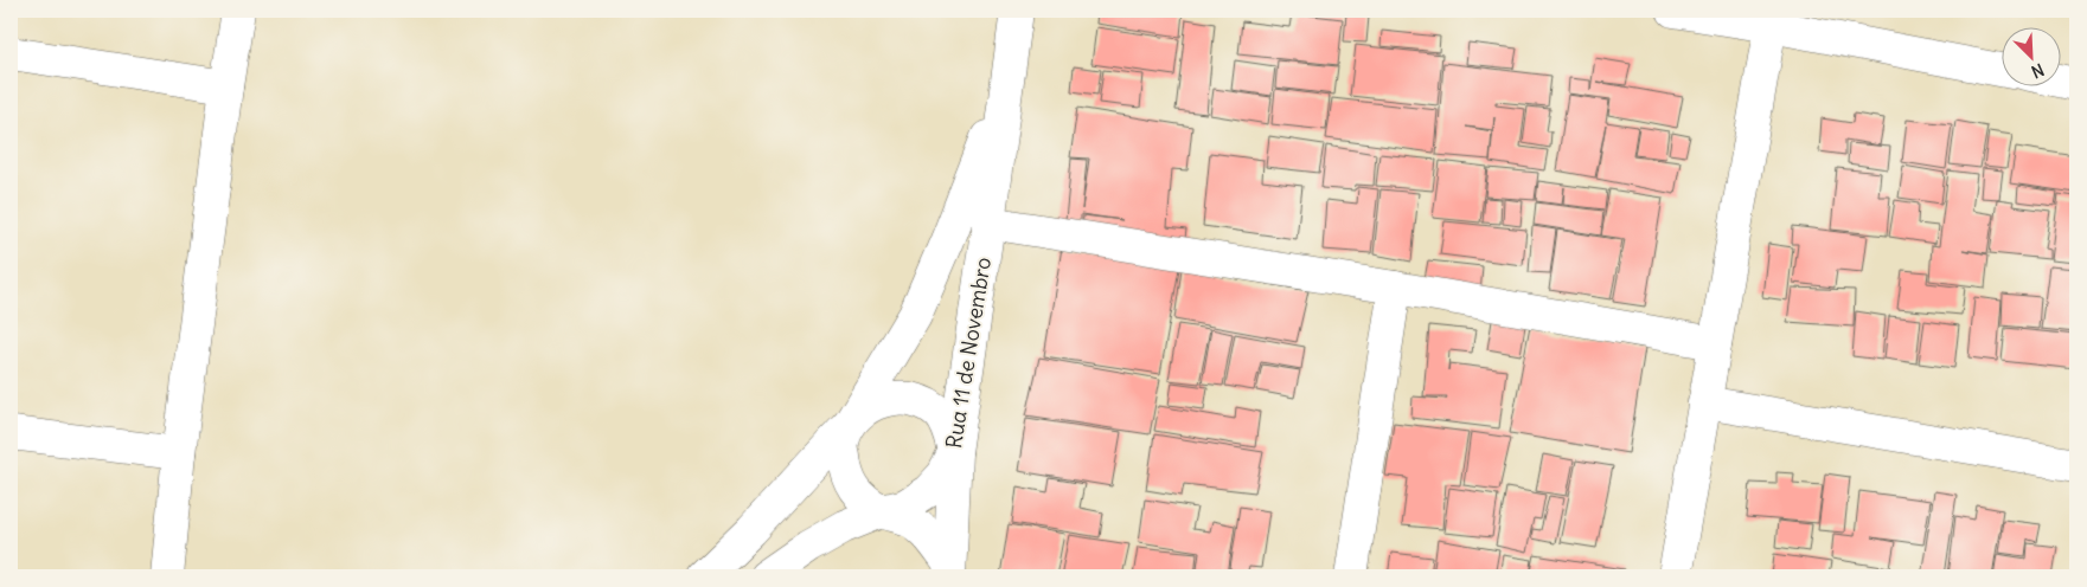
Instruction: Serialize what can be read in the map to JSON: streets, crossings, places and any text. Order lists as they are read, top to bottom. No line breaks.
{"streets":{"street":["Rua 11 de Novembro"]},"north":"bottom right"}
